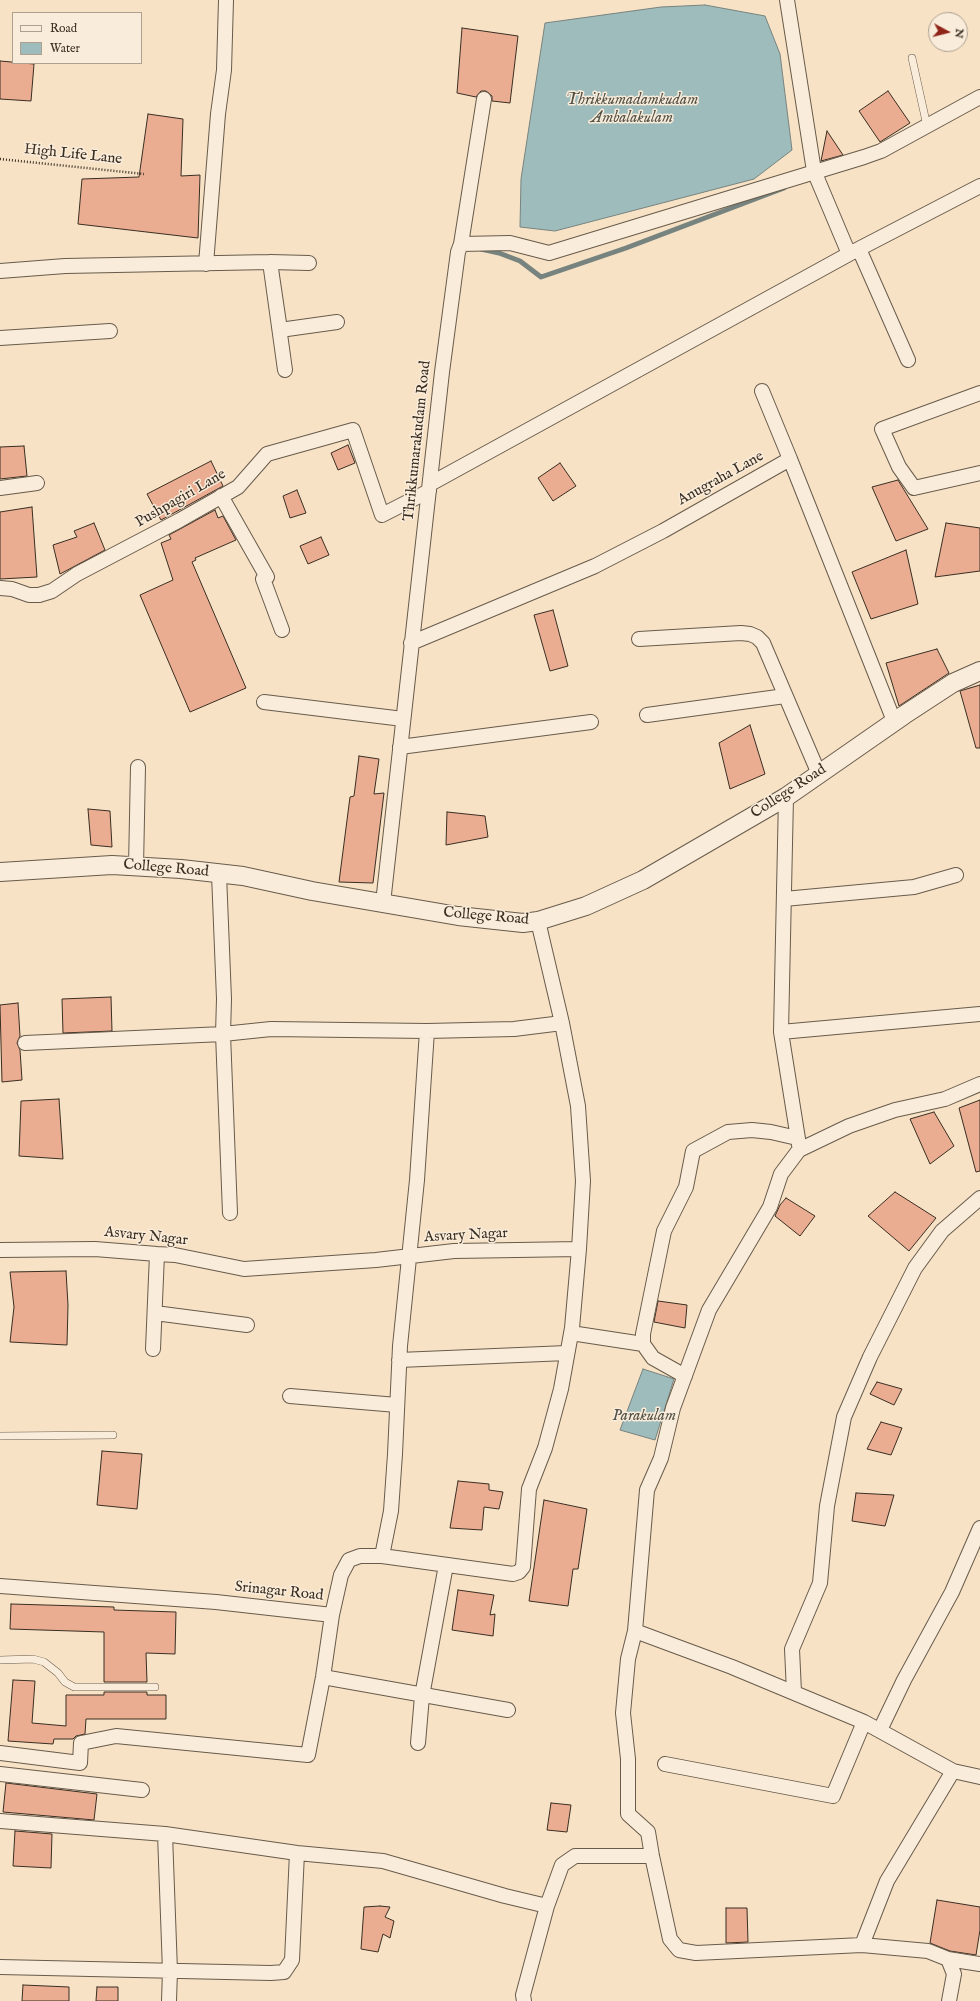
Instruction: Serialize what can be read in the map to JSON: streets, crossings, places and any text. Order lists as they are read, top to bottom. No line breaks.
{"streets":{"street":["Thrikkumarakudam Road","Anugraha Lane","Pushpagiri Lane","College Road","Asvary Nagar","Srinagar Road"],"path":["High Life Lane"]},"crossings":[["Thrikkumarakudam Road","Anugraha Lane"],["Thrikkumarakudam Road","Pushpagiri Lane"],["Thrikkumarakudam Road","College Road"]],"water":["Thrikkumadamkudam Ambalakulam","Parakulam"],"legend":["Road","Water"],"north":"right"}
